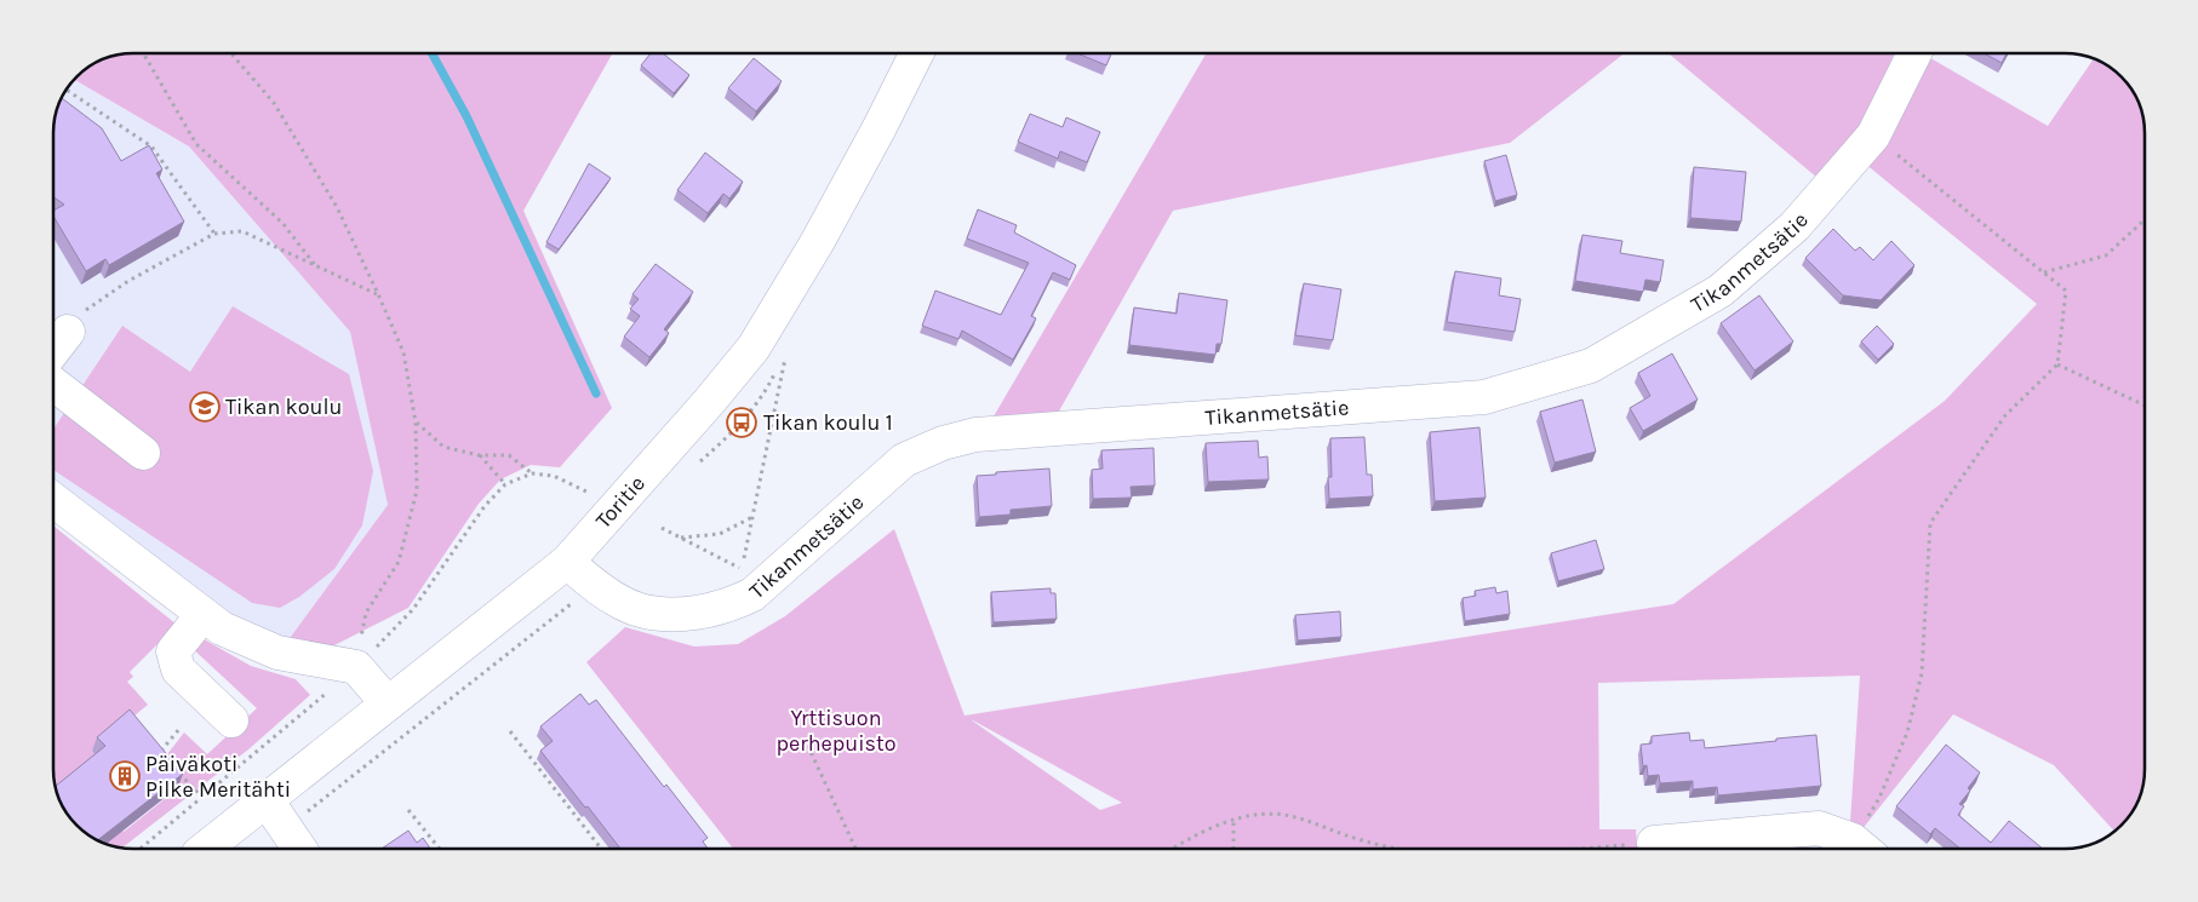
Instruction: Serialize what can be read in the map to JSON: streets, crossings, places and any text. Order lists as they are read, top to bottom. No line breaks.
{"streets":{"street":["Tikanmetsätie","Toritie"]},"crossings":[["Tikanmetsätie","Toritie"]],"parks":["Yrttisuon perhepuisto"],"places":{"school or university":["Tikan koulu"],"bus stop":["Tikan koulu 1"],"building":["Päiväkoti Pilke Meritähti"]}}
